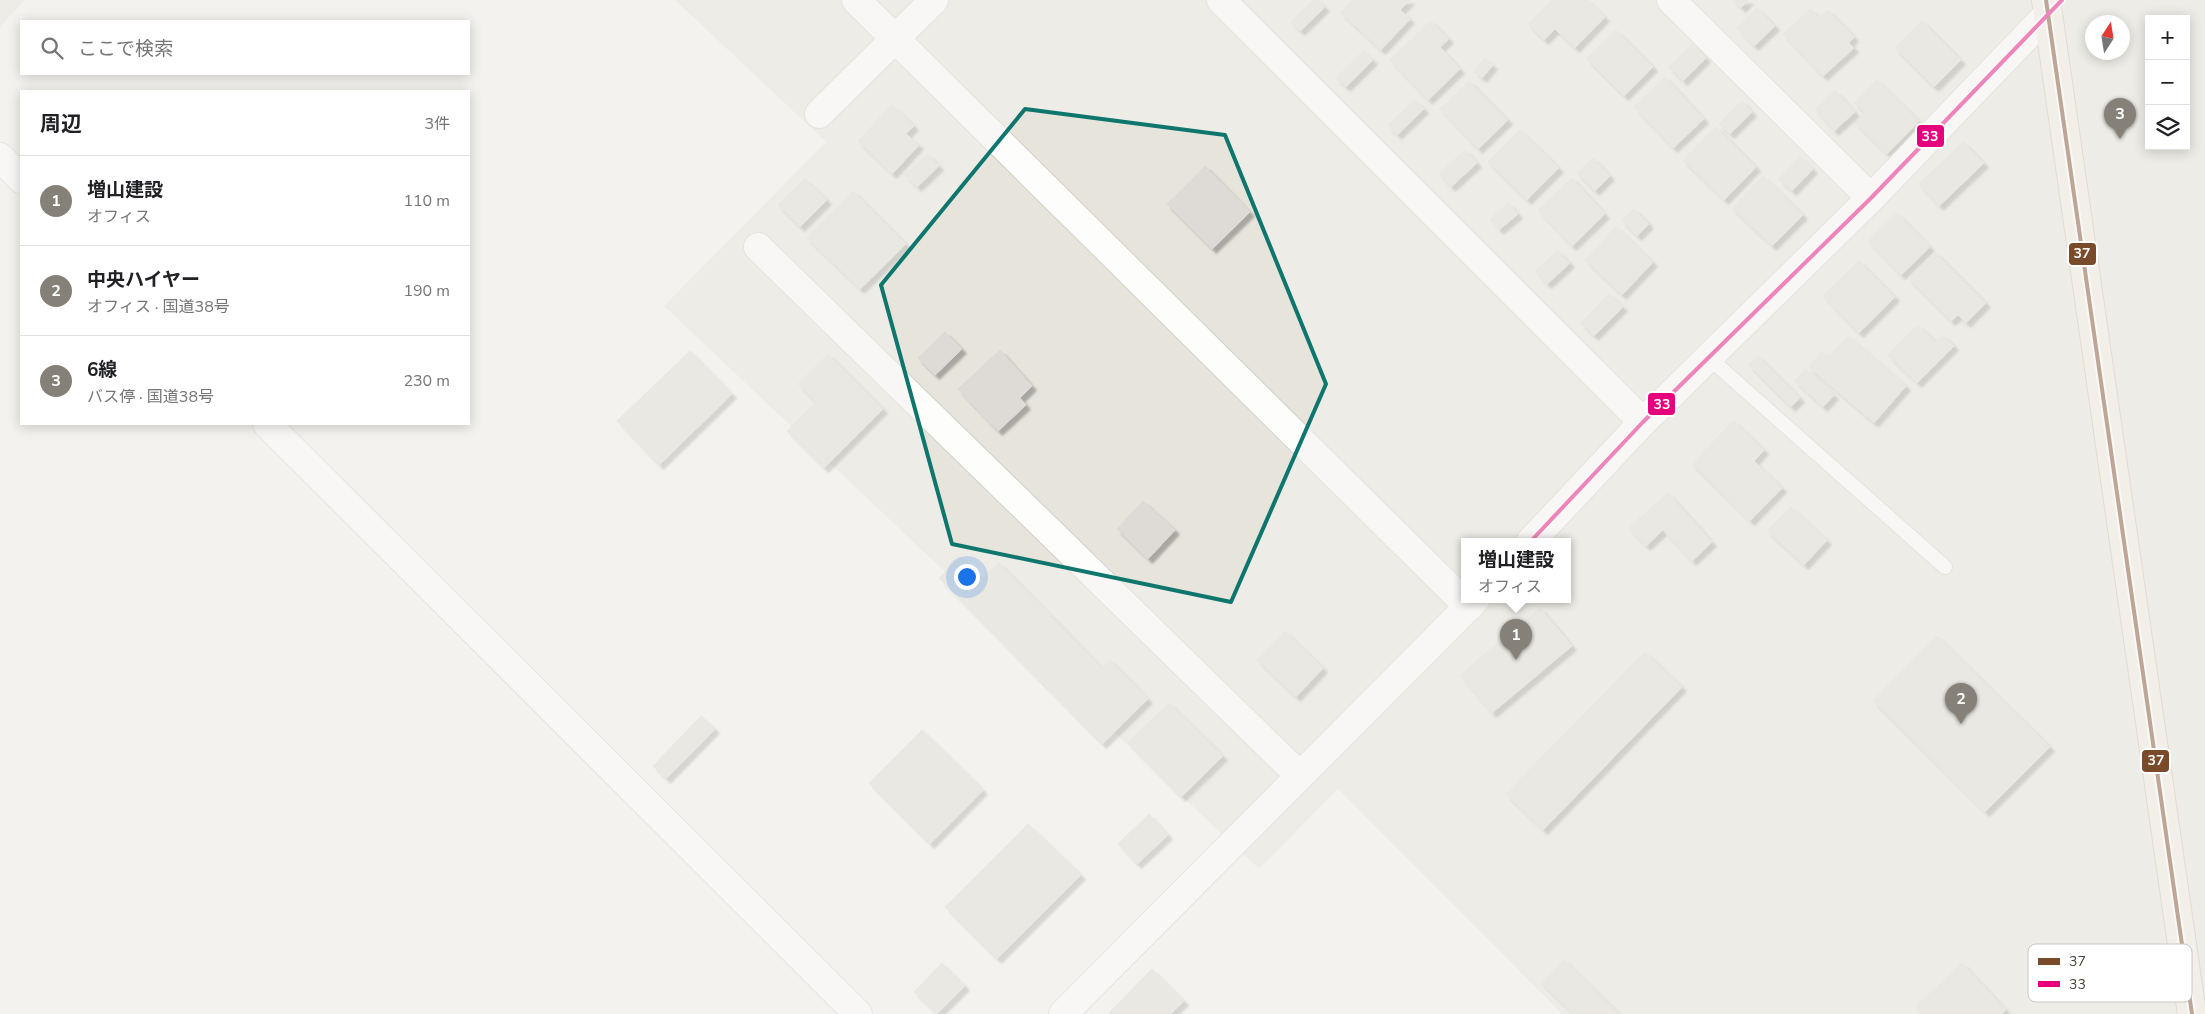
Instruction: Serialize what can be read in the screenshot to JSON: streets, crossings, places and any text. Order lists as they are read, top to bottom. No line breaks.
{"lines":["transit line 37","transit line 33"],"legend":["37","33"],"north":"top","page":{"map_buttons":["+","−"],"search":"ここで検索","heading":["周辺","3件"],"pins":["3","1","2"],"list":[{"mark":"1","name":"増山建設","note":"オフィス","value":"110 m"},{"mark":"2","name":"中央ハイヤー","note":"オフィス · 国道38号","value":"190 m"},{"mark":"3","name":"6線","note":"バス停 · 国道38号","value":"230 m"}],"popup":["増山建設","オフィス"]}}
